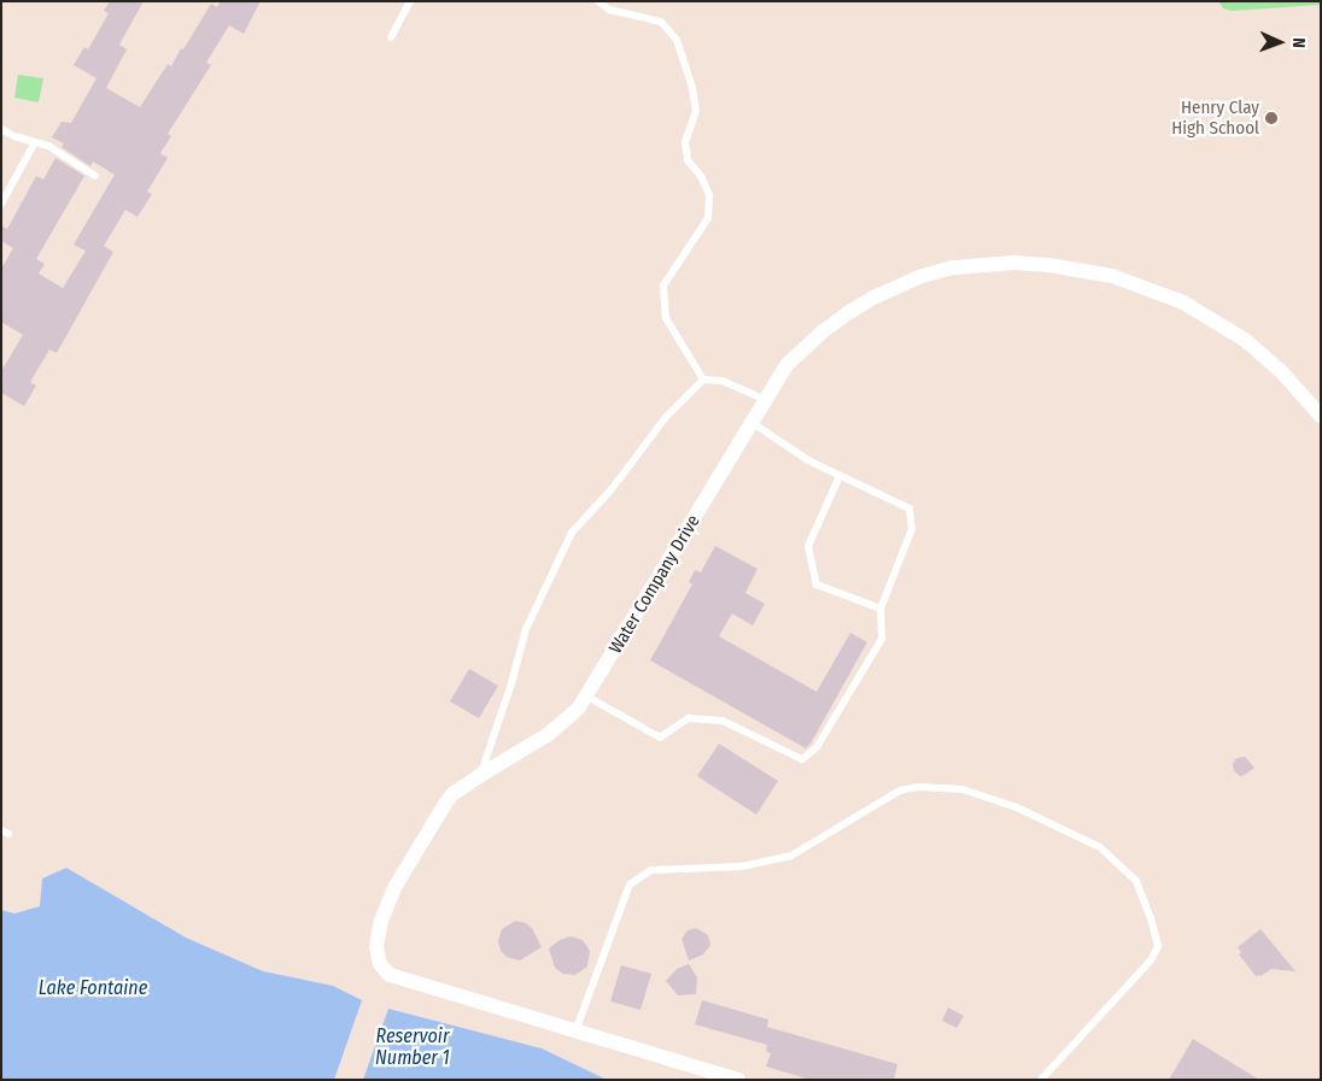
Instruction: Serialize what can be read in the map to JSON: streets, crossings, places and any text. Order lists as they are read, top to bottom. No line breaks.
{"streets":{"street":["Water Company Drive"]},"water":["Lake Fontaine","Reservoir Number 1"],"places":["Henry Clay High School"],"north":"right"}
